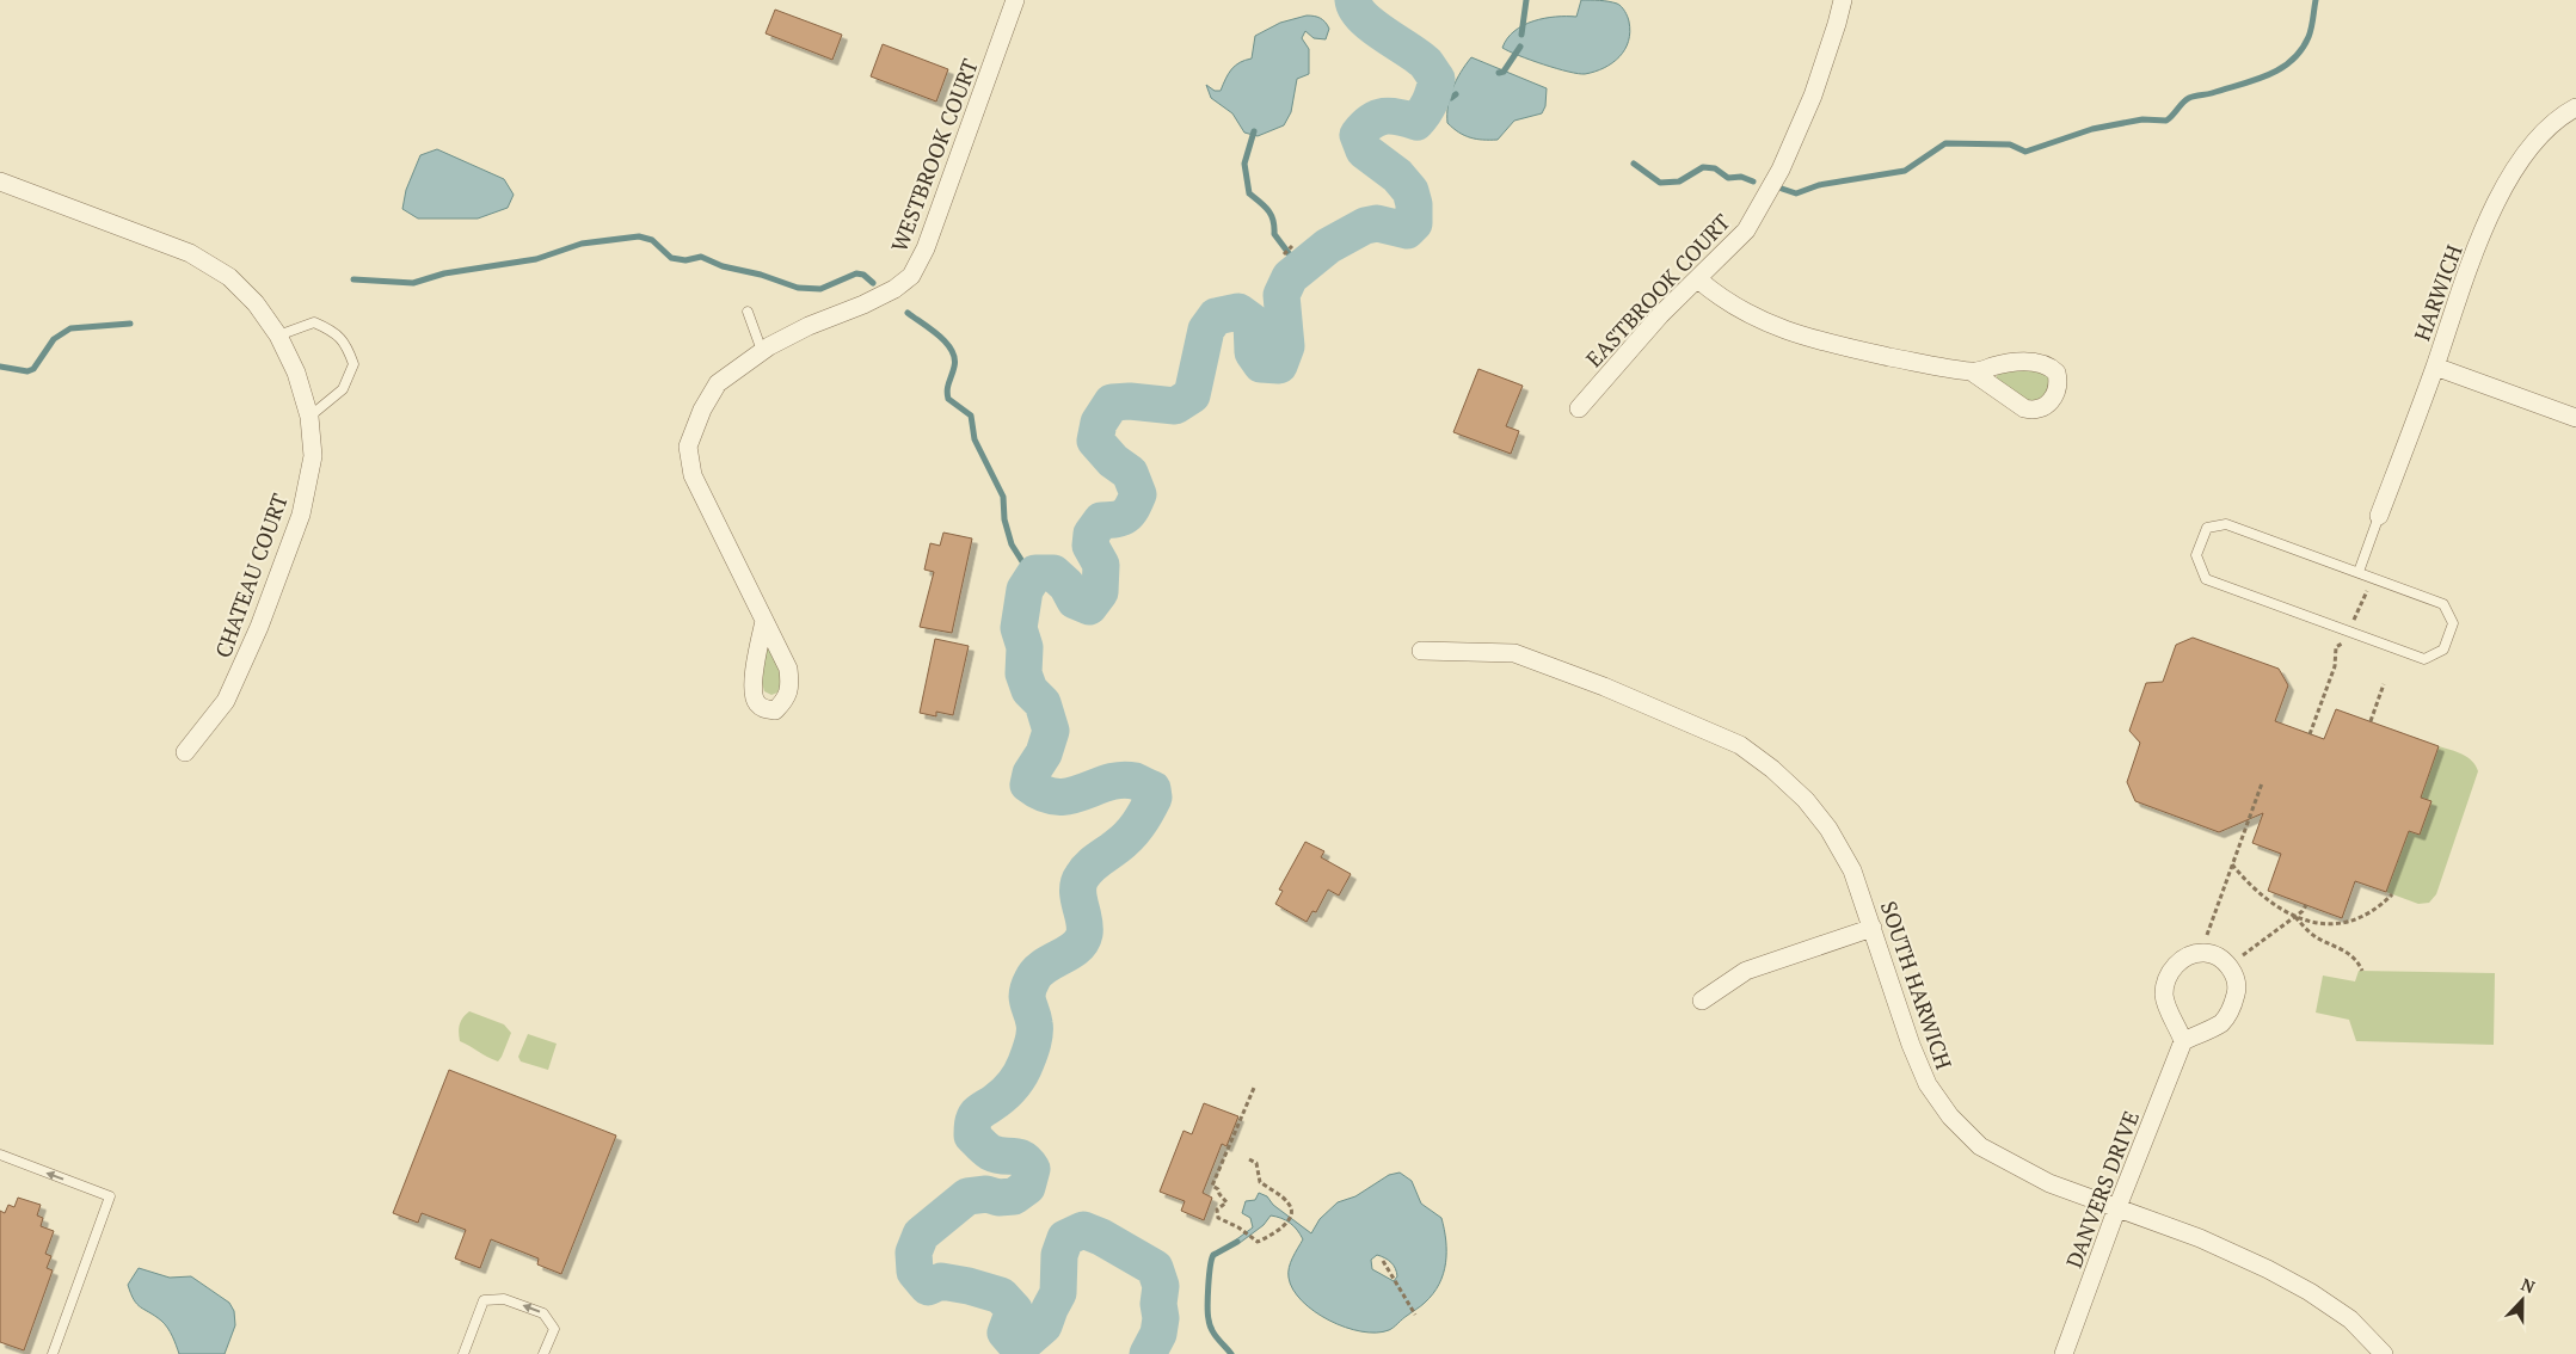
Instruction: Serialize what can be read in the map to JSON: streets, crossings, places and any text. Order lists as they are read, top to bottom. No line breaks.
{"streets":{"street":["WESTBROOK COURT","EASTBROOK COURT","HARWICH","CHATEAU COURT","SOUTH HARWICH","DANVERS DRIVE"]},"crossings":[["SOUTH HARWICH","DANVERS DRIVE"]],"north":"top"}
